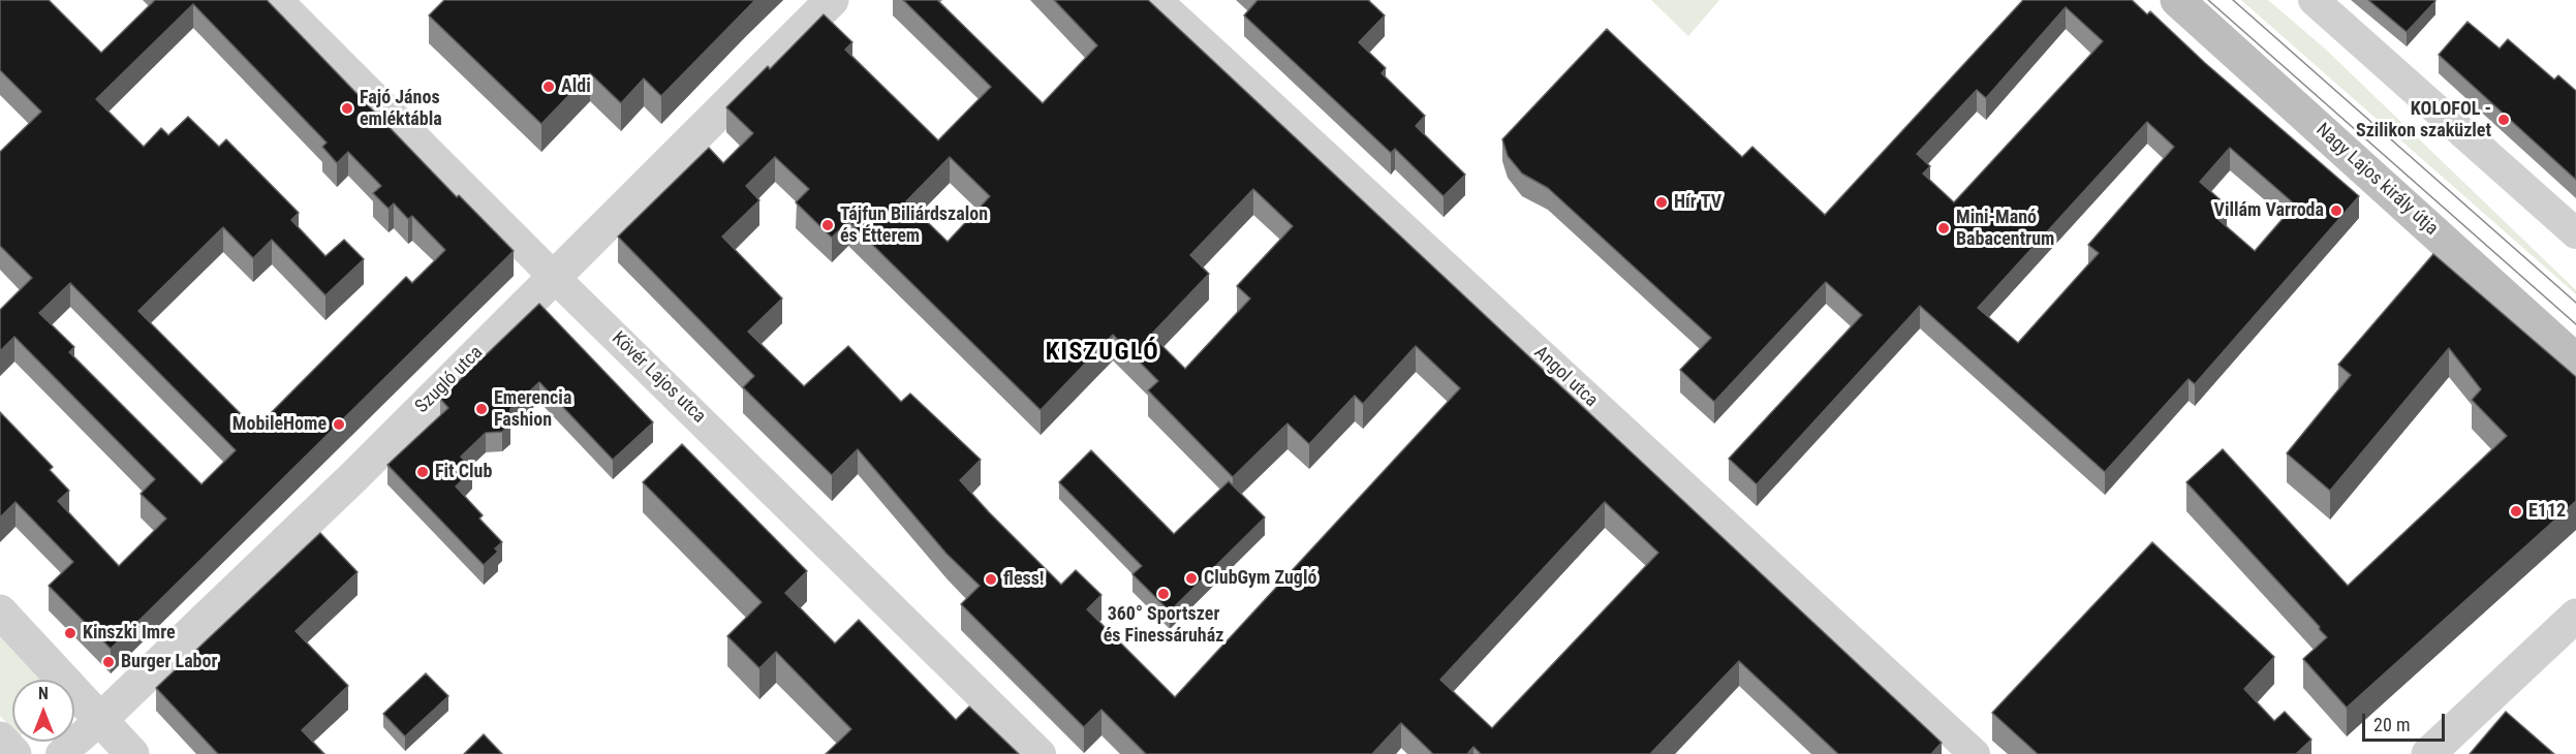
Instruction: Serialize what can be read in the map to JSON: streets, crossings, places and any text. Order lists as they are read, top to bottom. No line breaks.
{"streets":{"main road":["Nagy Lajos király útja"],"street":["Angol utca","Kövér Lajos utca","Szugló utca"]},"crossings":[["Kövér Lajos utca","Szugló utca"]],"districts":["KISZUGLÓ"],"places":["Aldi","Fajó János emléktábla","KOLOFOL - Szilikon szaküzlet","Hír TV","Villám Varroda","Tájfun Biliárdszalon és Étterem","Mini-Manó Babacentrum","Emerencia Fashion","MobileHome","Fit Club","E112","ClubGym Zugló","fless!","360° Sportszer és Finessáruház","Kinszki Imre","Burger Labor"],"scale_bar":"20 m","north":"top"}
